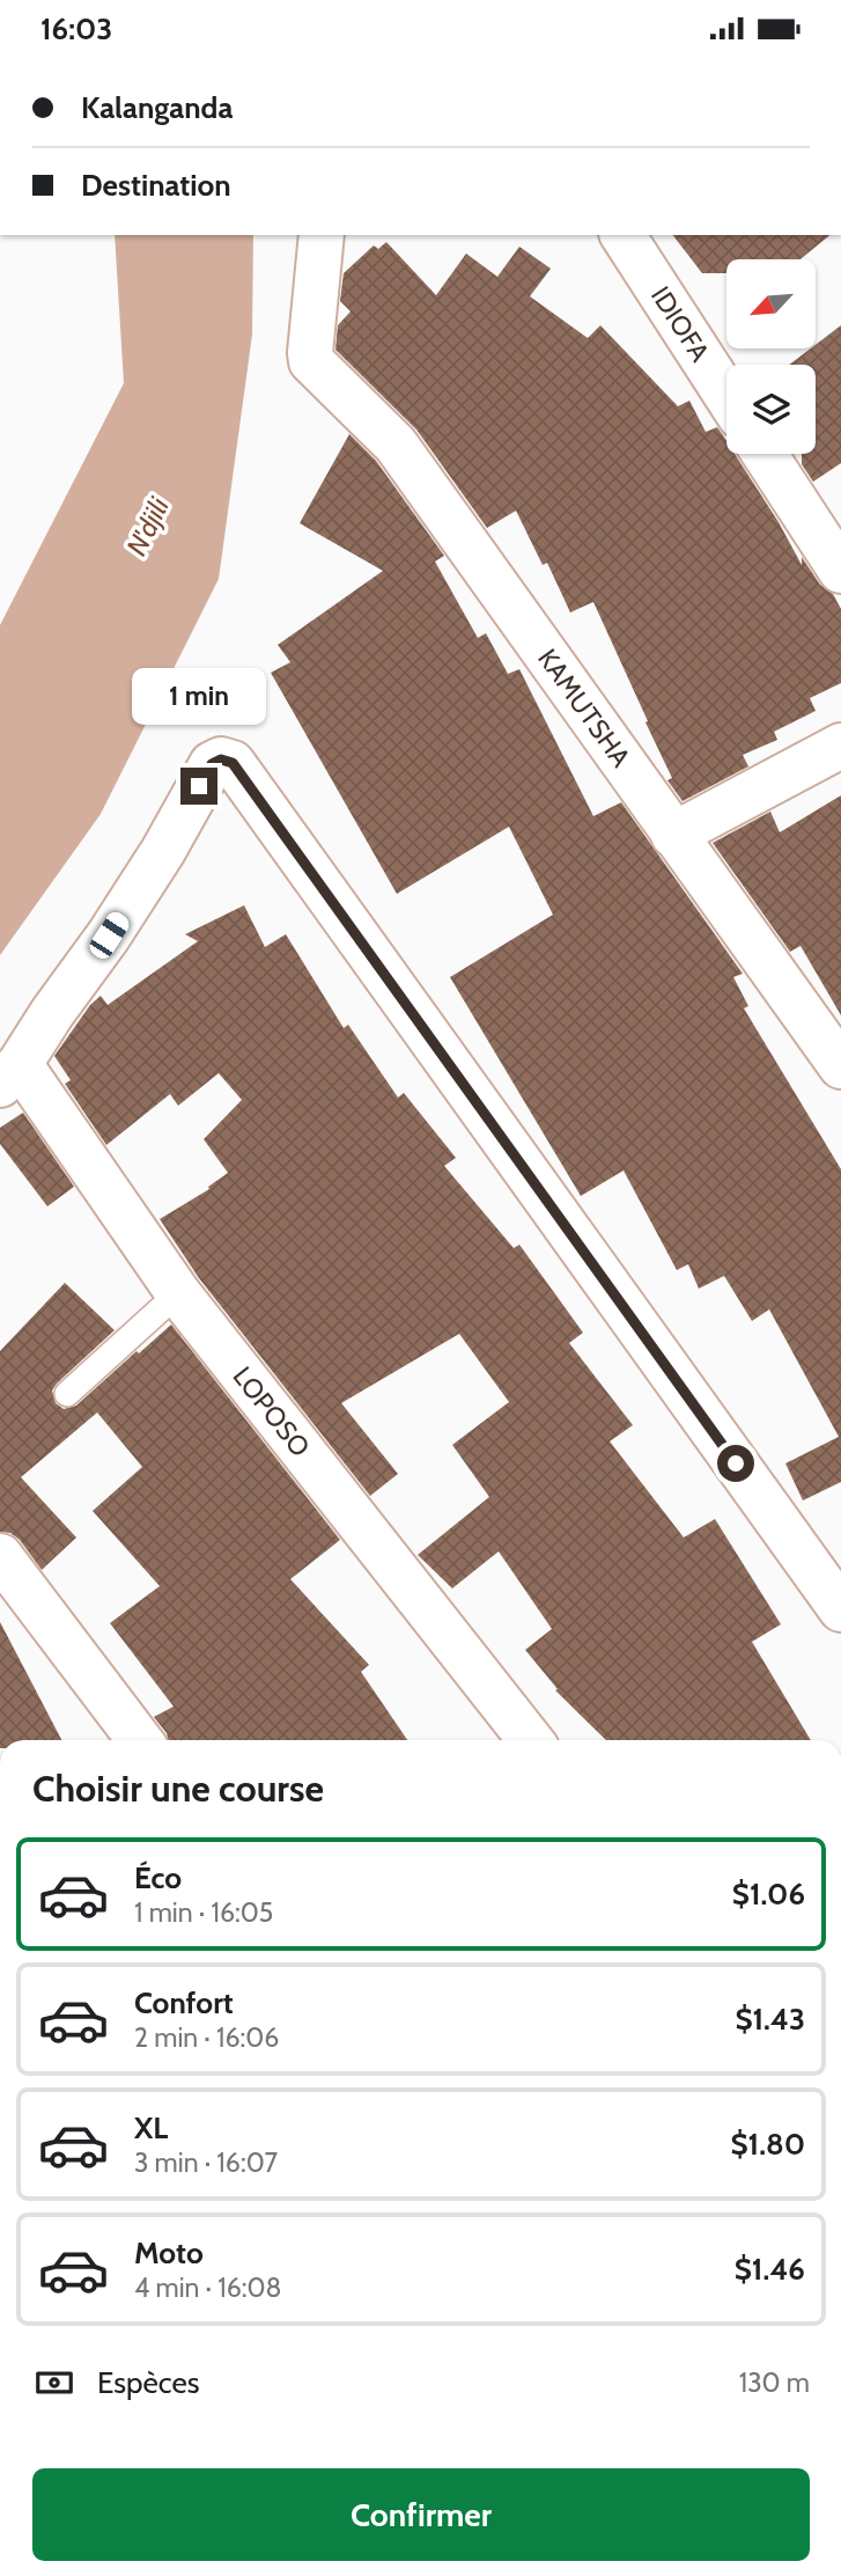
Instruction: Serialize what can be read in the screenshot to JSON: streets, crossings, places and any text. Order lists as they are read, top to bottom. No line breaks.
{"streets":{"street":["IDIOFA","KAMUTSHA","LOPOSO"]},"water":["N'djili"],"north":"bottom left","page":{"status":"16:03","banner":["Kalanganda","Destination"],"bubble":"1 min","heading":"Choisir une course","list":[{"name":"Éco","note":"1 min · 16:05","value":"$1.06"},{"name":"Confort","note":"2 min · 16:06","value":"$1.43"},{"name":"XL","note":"3 min · 16:07","value":"$1.80"},{"name":"Moto","note":"4 min · 16:08","value":"$1.46"}],"pay":["Espèces","130 m"],"buttons":"Confirmer"}}
